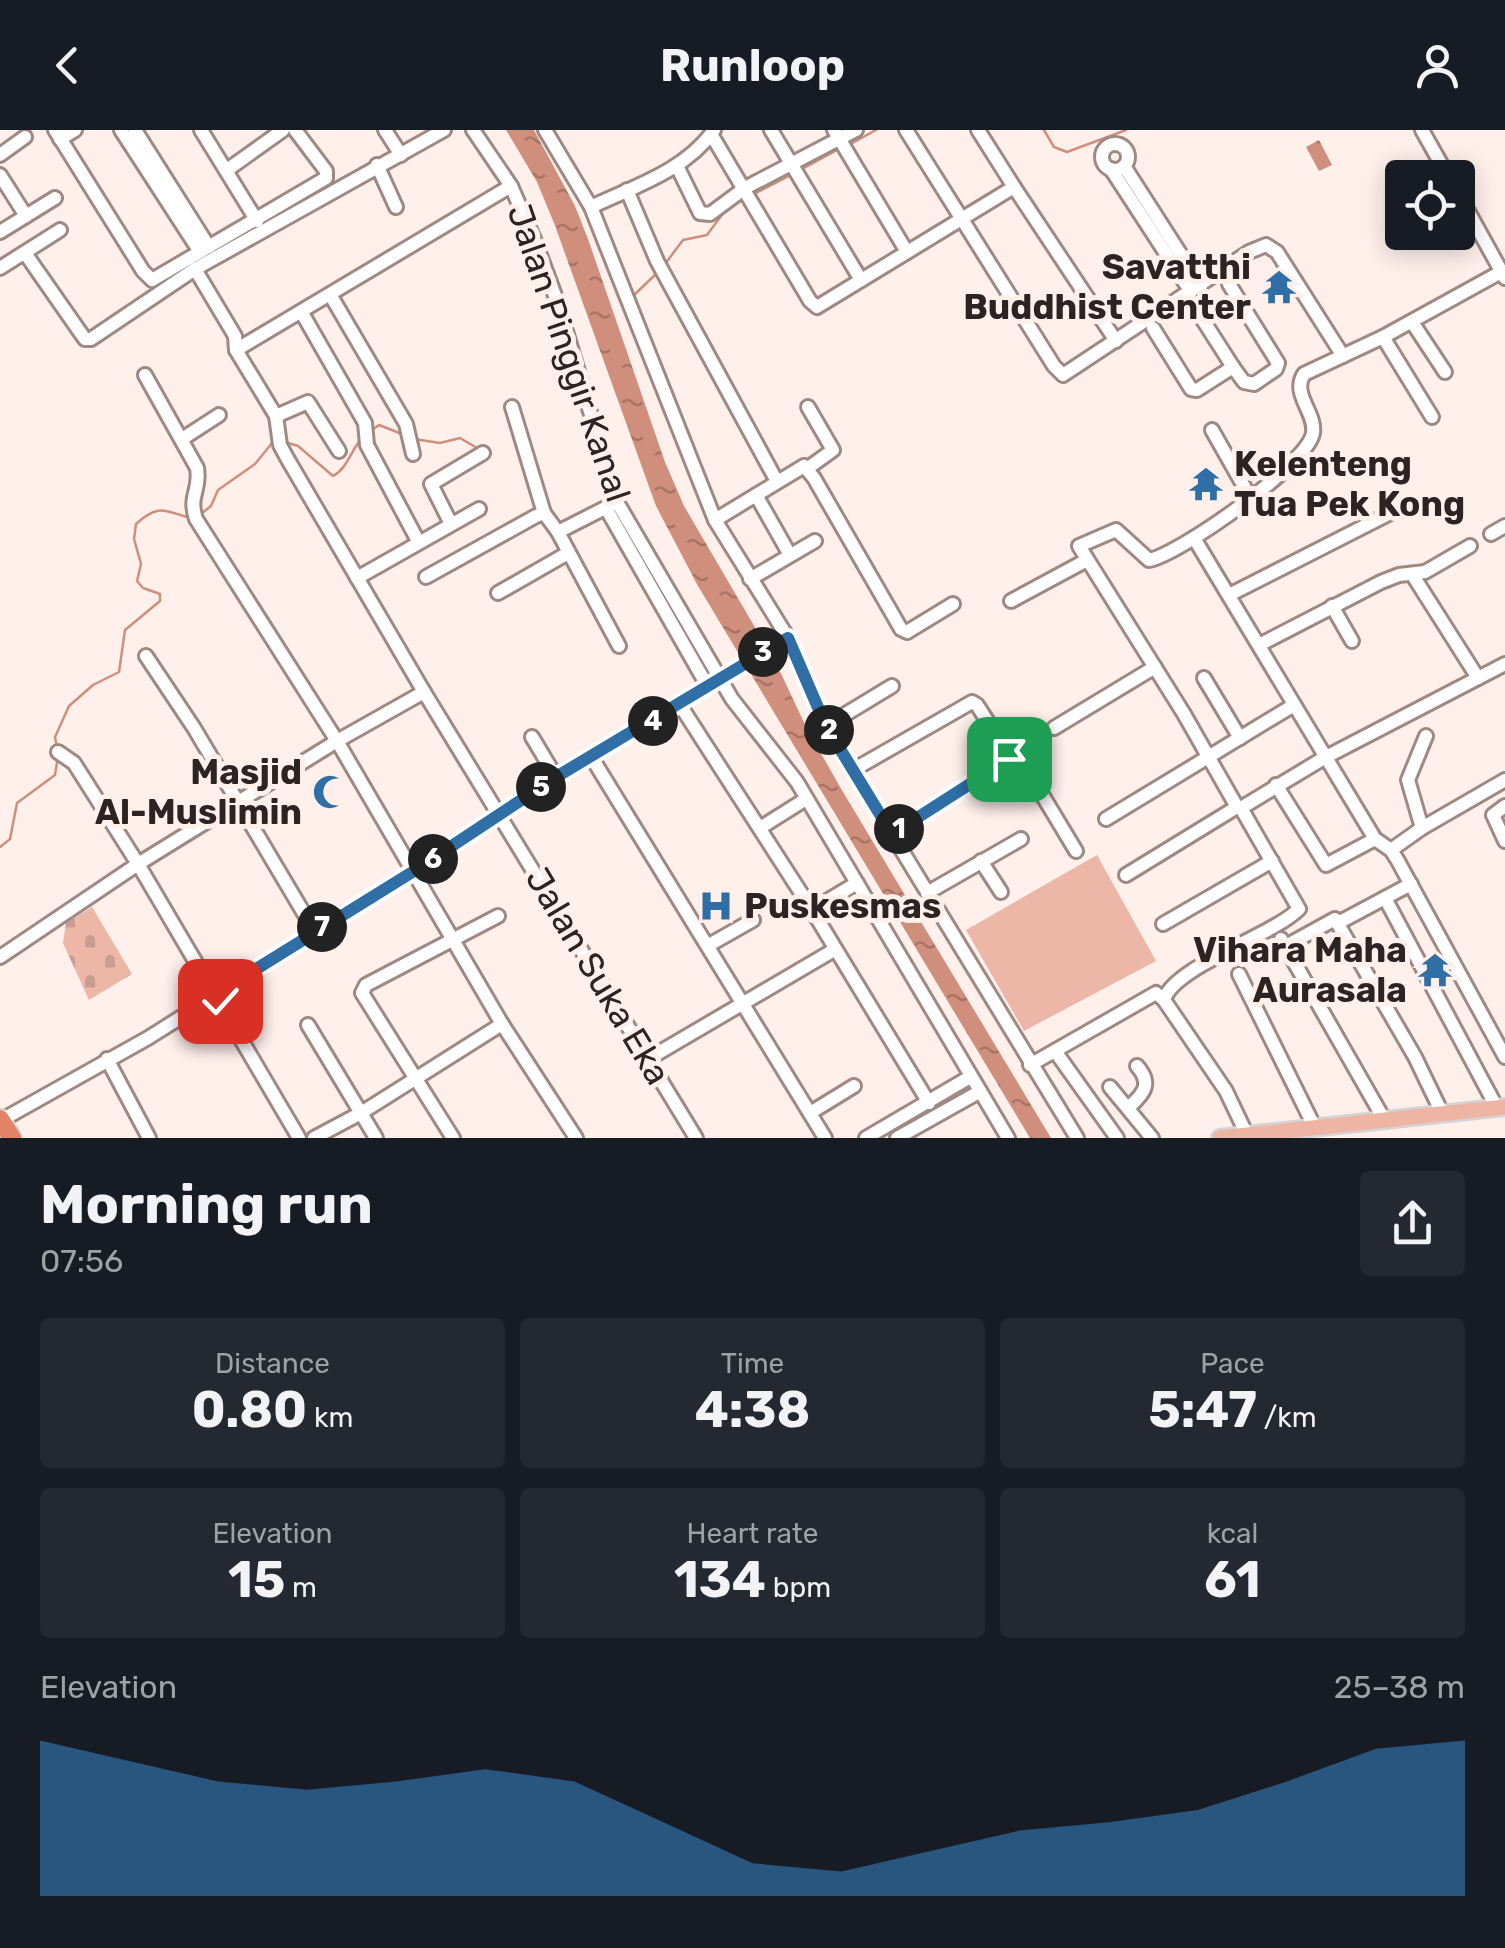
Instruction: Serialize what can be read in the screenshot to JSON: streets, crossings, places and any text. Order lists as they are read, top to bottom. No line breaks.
{"streets":{"street":["Jalan Pinggir Kanal","Jalan Suka Eka"]},"places":{"temple":["Savatthi Buddhist Center","Kelenteng Tua Pek Kong","Vihara Maha Aurasala"],"mosque":["Masjid Al-Muslimin"],"hospital":["Puskesmas"]},"page":{"header":"Runloop","pins":["3","4","2","5","1","6","7"],"heading":["Morning run","07:56"],"stats":[["Distance","0.80 km"],["Time","4:38"],["Pace","5:47 /km"],["Elevation","15 m"],["Heart rate","134 bpm"],["kcal","61"]],"chart":["Elevation","25–38 m"]}}
